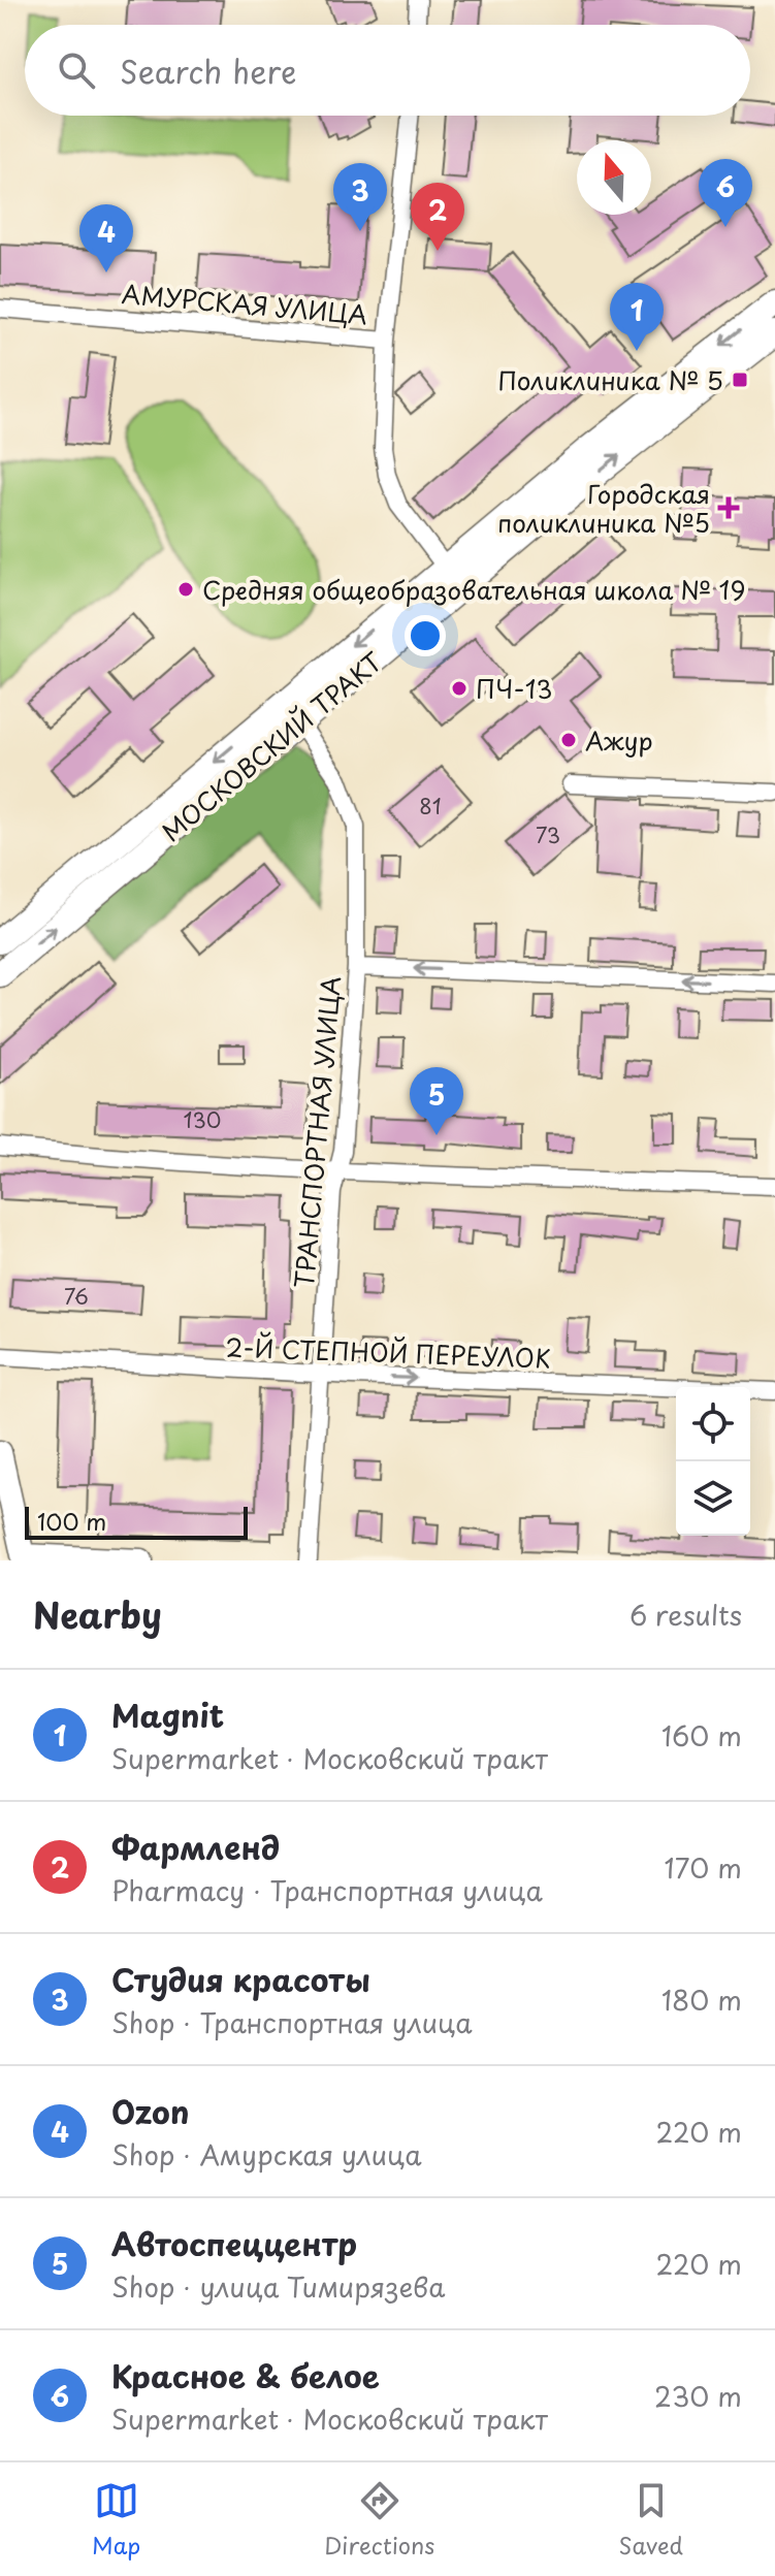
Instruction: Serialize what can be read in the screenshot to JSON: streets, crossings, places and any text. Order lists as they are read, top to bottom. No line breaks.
{"streets":{"main road":["МОСКОВСКИЙ ТРАКТ"],"street":["АМУРСКАЯ УЛИЦА","ТРАНСПОРТНАЯ УЛИЦА","2-Й СТЕПНОЙ ПЕРЕУЛОК"]},"crossings":[["МОСКОВСКИЙ ТРАКТ","ТРАНСПОРТНАЯ УЛИЦА"],["ТРАНСПОРТНАЯ УЛИЦА","2-Й СТЕПНОЙ ПЕРЕУЛОК"]],"one_way":["2-Й СТЕПНОЙ ПЕРЕУЛОК"],"places":{"transit":["Поликлиника № 5"],"health":["Городская поликлиника №5"],"other":["Средняя общеобразовательная школа № 19","ПЧ-13","Ажур"]},"house_numbers":["81","73","130","76"],"scale_bar":"100 m","north":"top","page":{"search":"Search here","pins":["6","3","2","4","1","5"],"scale":"100 m","heading":["Nearby","6 results"],"list":[{"mark":"1","name":"Magnit","note":"Supermarket · Московский тракт","value":"160 m"},{"mark":"2","name":"Фармленд","note":"Pharmacy · Транспортная улица","value":"170 m"},{"mark":"3","name":"Студия красоты","note":"Shop · Транспортная улица","value":"180 m"},{"mark":"4","name":"Ozon","note":"Shop · Амурская улица","value":"220 m"},{"mark":"5","name":"Автоспеццентр","note":"Shop · улица Тимирязева","value":"220 m"},{"mark":"6","name":"Красное & белое","note":"Supermarket · Московский тракт","value":"230 m"}],"nav":["Map","Directions","Saved"]}}
